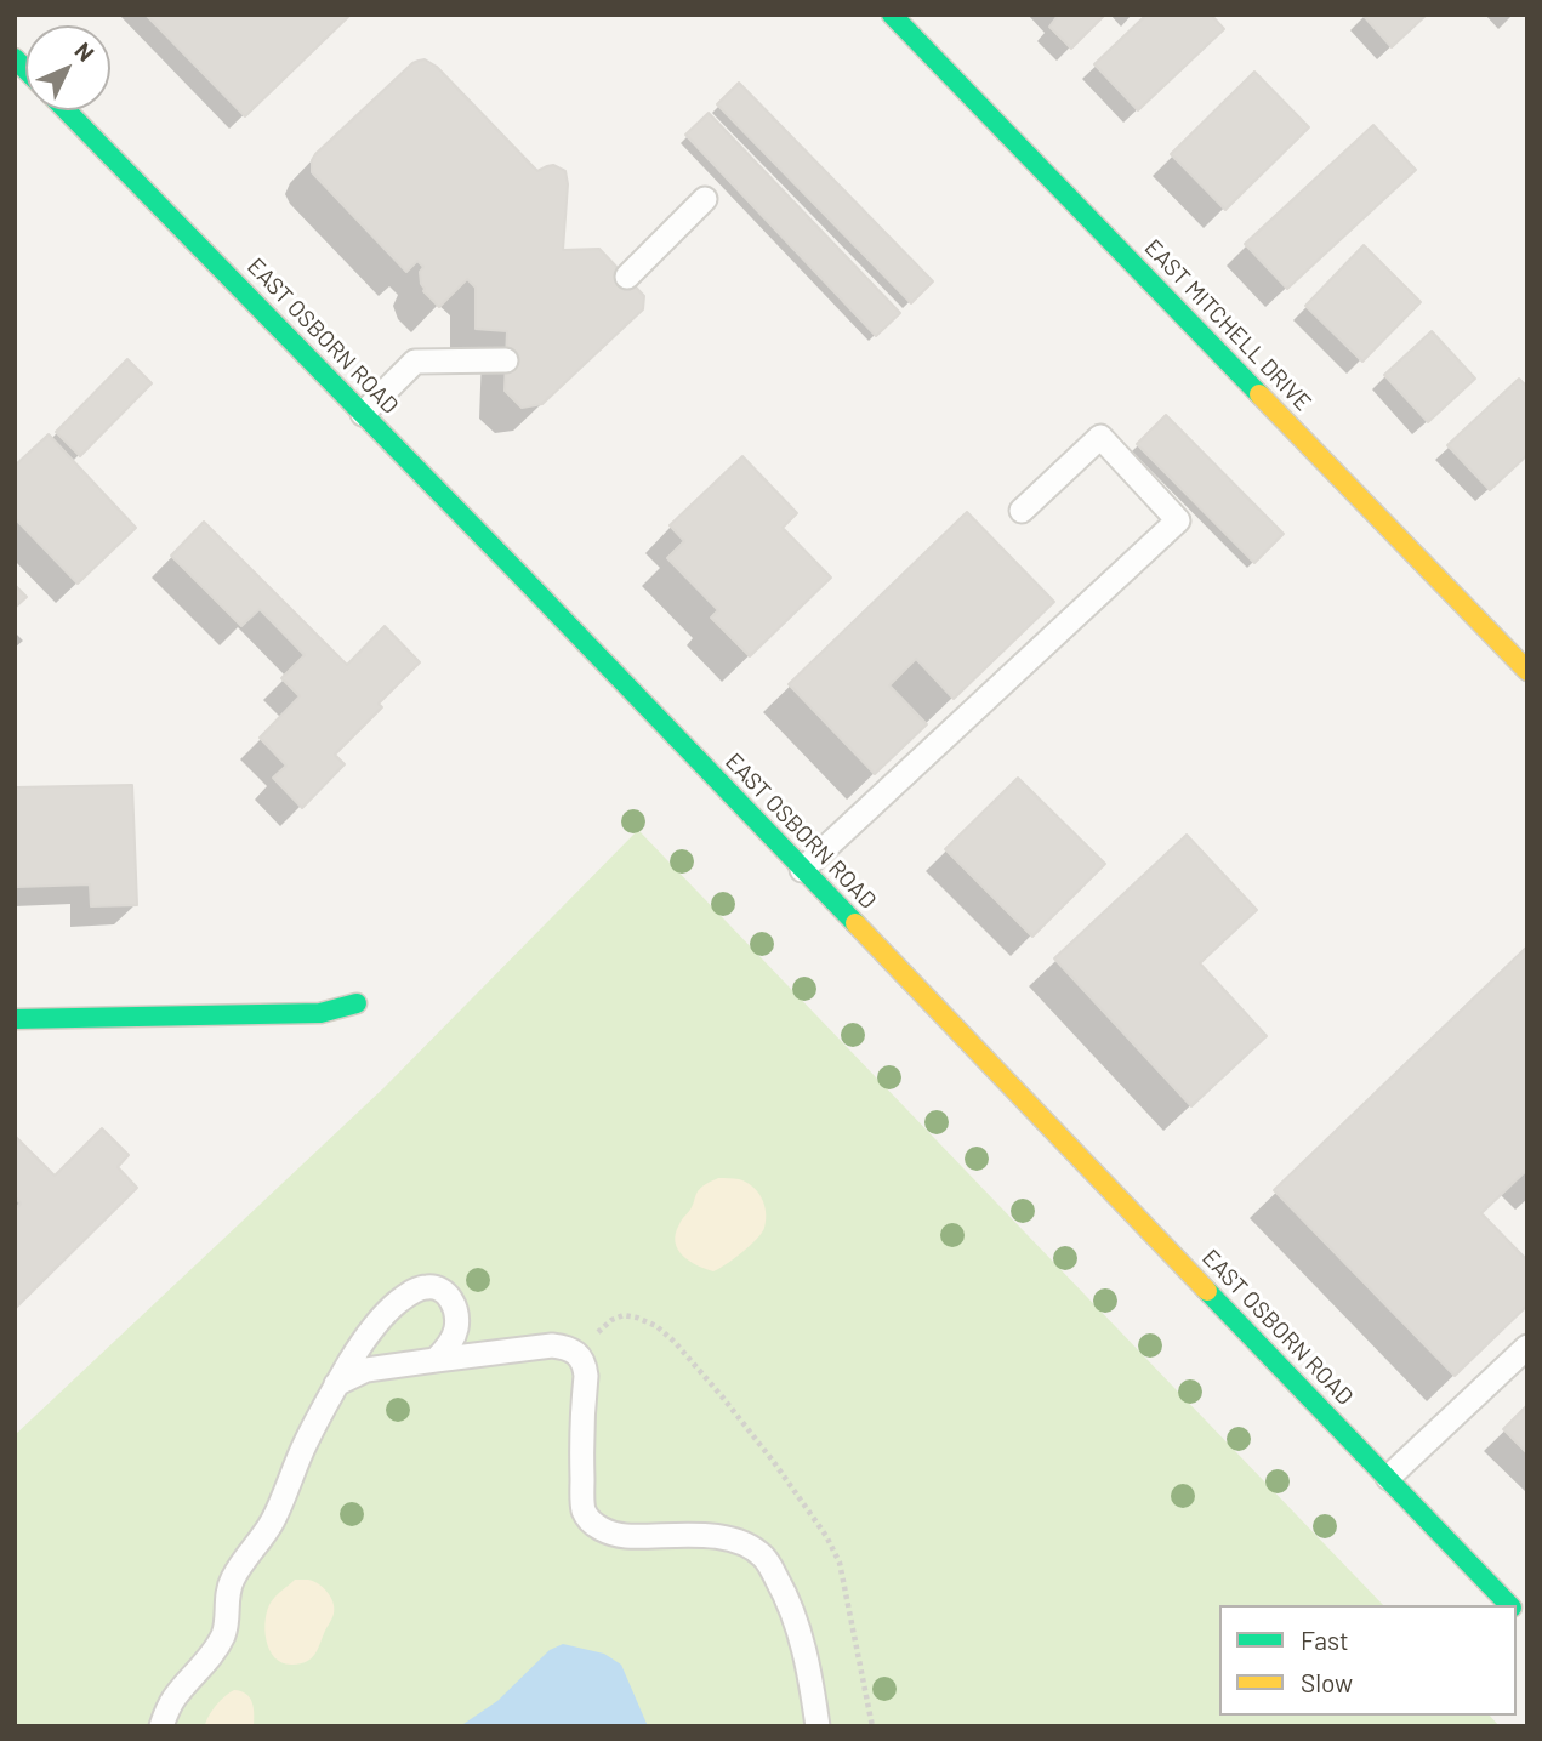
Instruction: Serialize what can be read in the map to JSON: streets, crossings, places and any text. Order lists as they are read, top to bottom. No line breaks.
{"streets":{"main road":["EAST MITCHELL DRIVE","EAST OSBORN ROAD"]},"legend":["Fast","Slow"],"north":"top right"}
